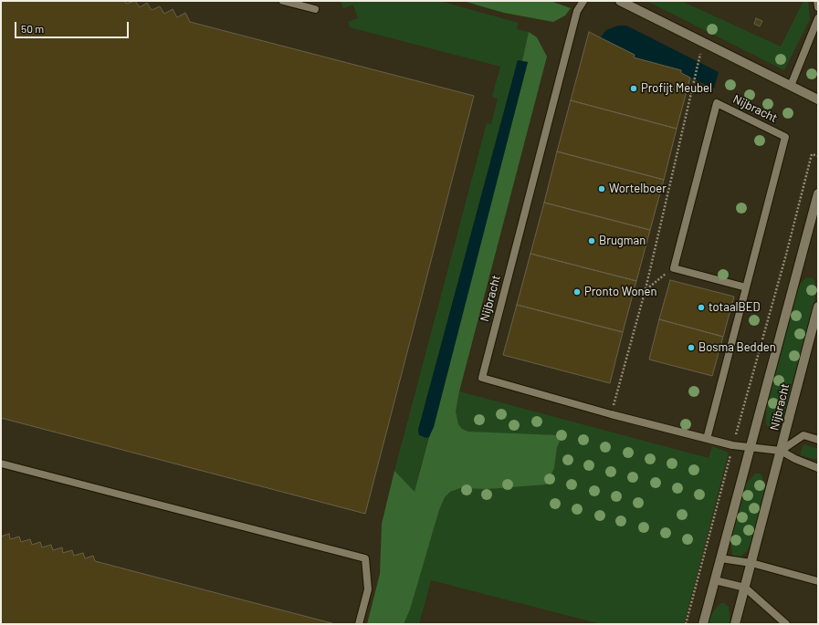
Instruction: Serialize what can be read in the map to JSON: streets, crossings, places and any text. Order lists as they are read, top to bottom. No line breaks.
{"streets":{"street":["Nijbracht"]},"places":["Profijt Meubel","Wortelboer","Brugman","Pronto Wonen","totaalBED","Bosma Bedden"],"scale_bar":"50 m"}
